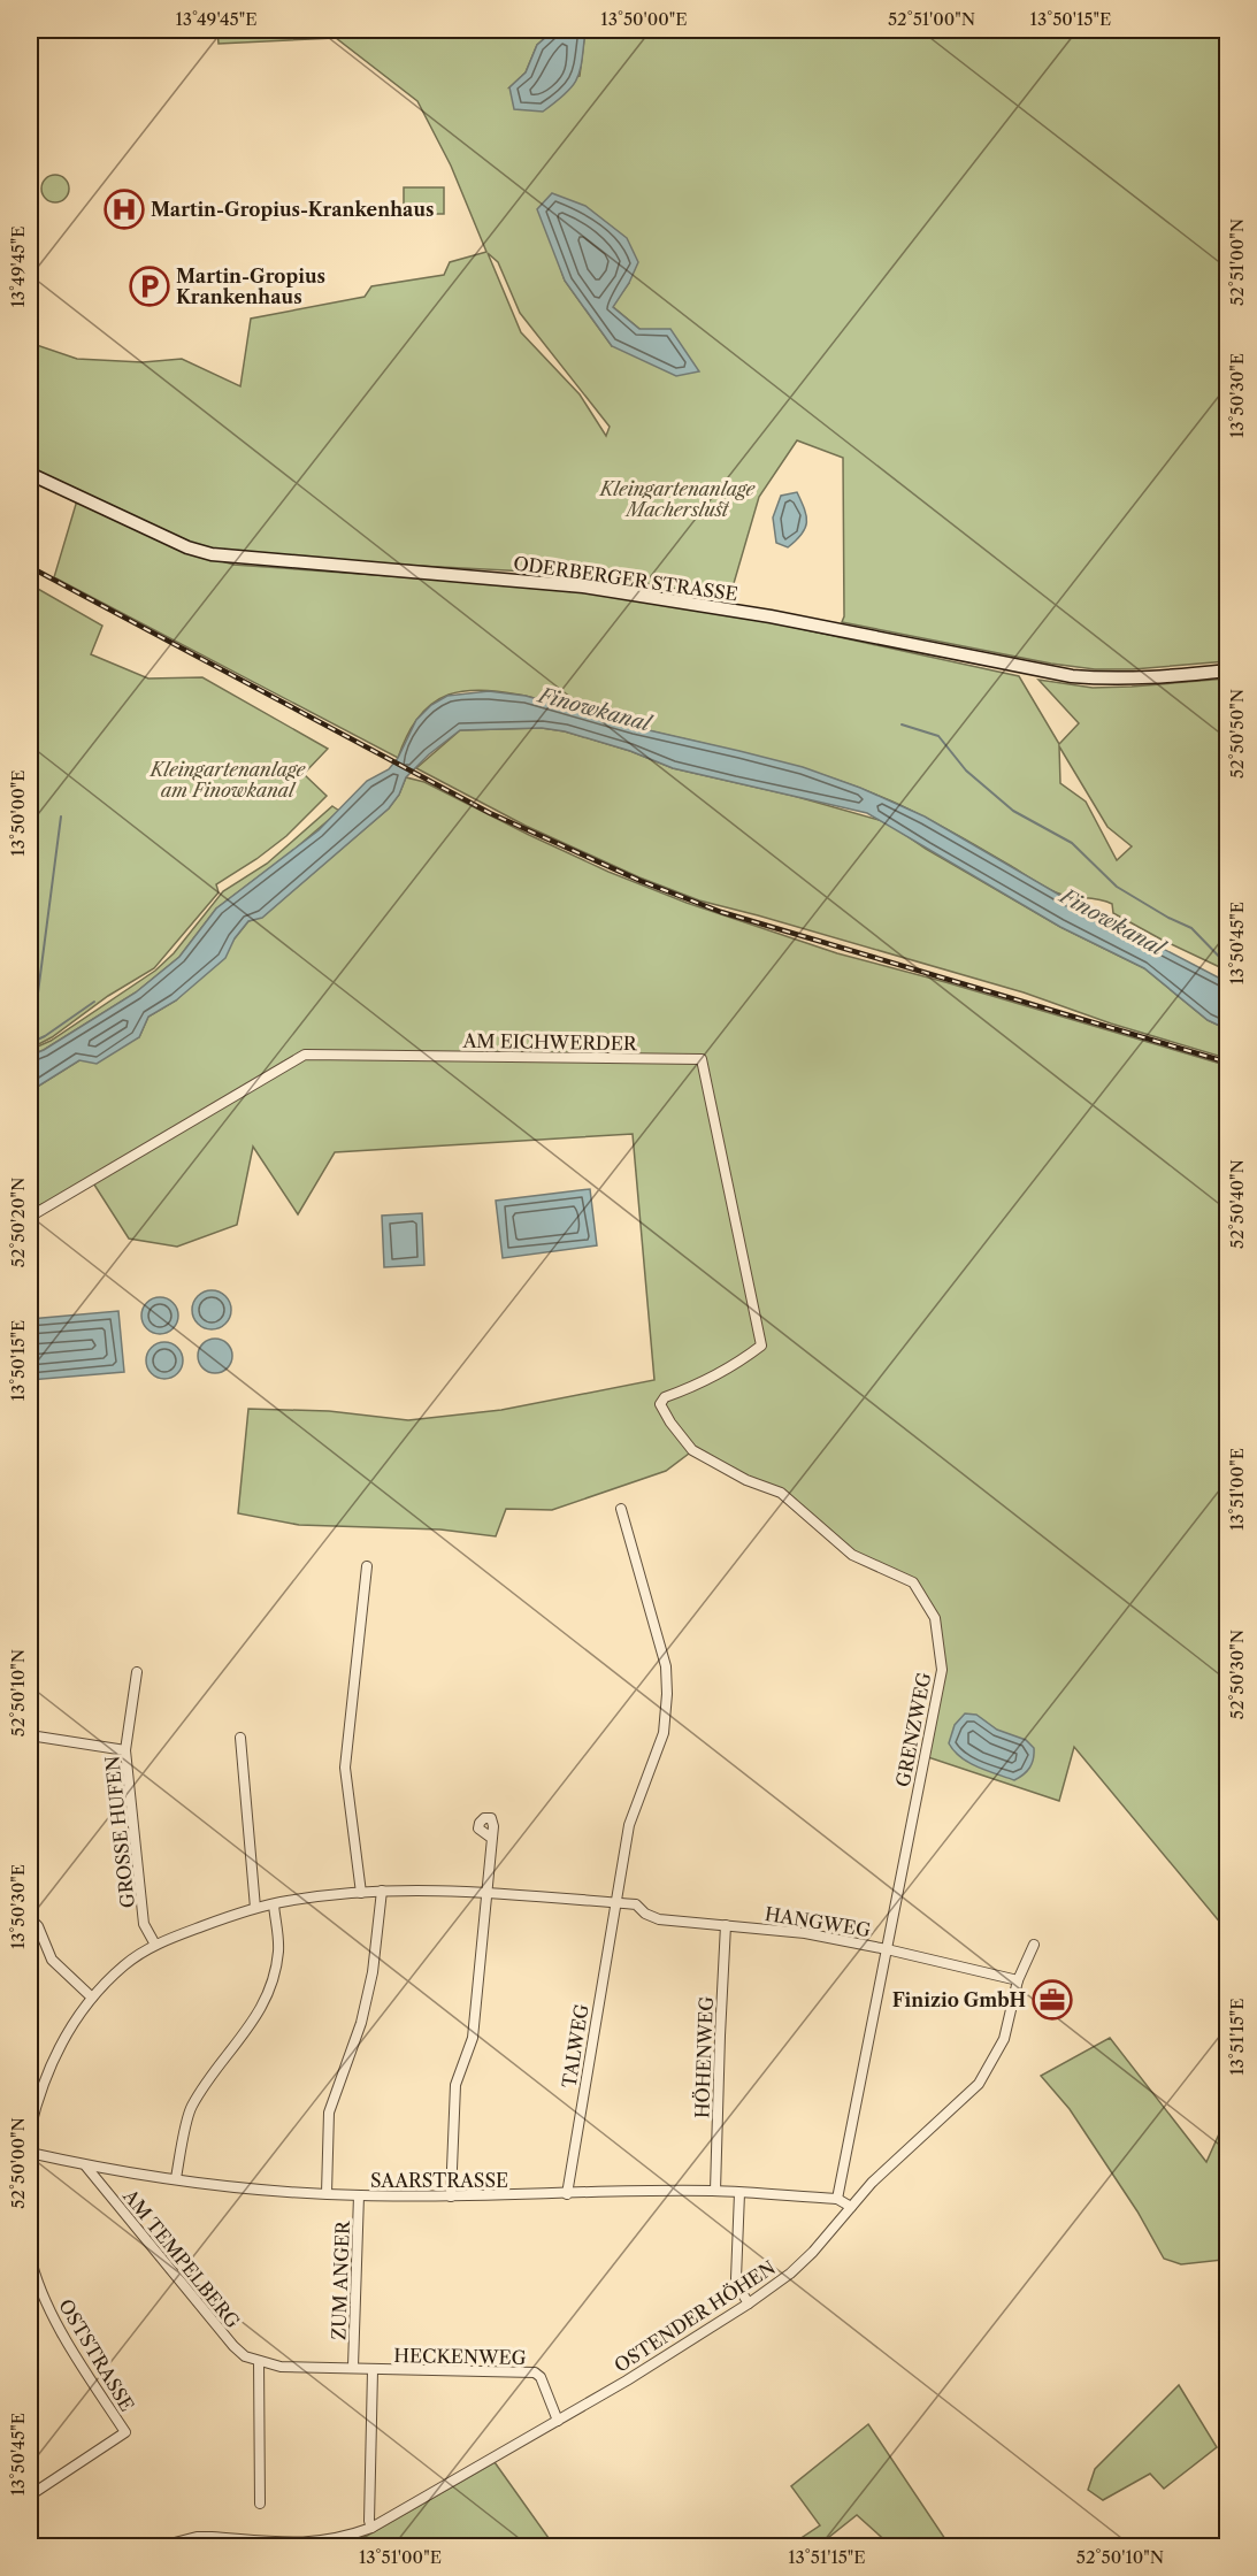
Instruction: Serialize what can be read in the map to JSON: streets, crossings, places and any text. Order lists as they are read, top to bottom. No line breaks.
{"streets":{"main road":["ODERBERGER STRASSE"],"street":["AM EICHWERDER","GRENZWEG","GROSSE HUFEN","HANGWEG","TALWEG","HÖHENWEG","SAARSTRASSE","AM TEMPELBERG","ZUM ANGER","OSTENDER HÖHEN","OSTSTRASSE","HECKENWEG"]},"crossings":[["AM EICHWERDER","GRENZWEG"],["GRENZWEG","HANGWEG"],["GRENZWEG","SAARSTRASSE"],["GROSSE HUFEN","HANGWEG"],["HANGWEG","TALWEG"],["HANGWEG","HÖHENWEG"],["HANGWEG","OSTENDER HÖHEN"],["TALWEG","SAARSTRASSE"],["HÖHENWEG","SAARSTRASSE"],["SAARSTRASSE","AM TEMPELBERG"],["SAARSTRASSE","ZUM ANGER"],["SAARSTRASSE","OSTENDER HÖHEN"],["AM TEMPELBERG","ZUM ANGER"],["AM TEMPELBERG","HECKENWEG"],["OSTENDER HÖHEN","HECKENWEG"]],"water":["Finowkanal"],"parks":["Kleingartenanlage Macherslust","Kleingartenanlage am Finowkanal"],"places":{"hospital":["Martin-Gropius-Krankenhaus"],"parking":["Martin-Gropius Krankenhaus"],"office":["Finizio GmbH"]},"coordinates":["13°49'45\"E","13°50'00\"E","52°51'00\"N","13°50'15\"E","13°50'30\"E","52°50'50\"N","13°50'45\"E","52°50'40\"N","52°50'20\"N","13°51'00\"E","52°50'30\"N","52°50'10\"N","13°51'15\"E","52°50'00\"N"]}
